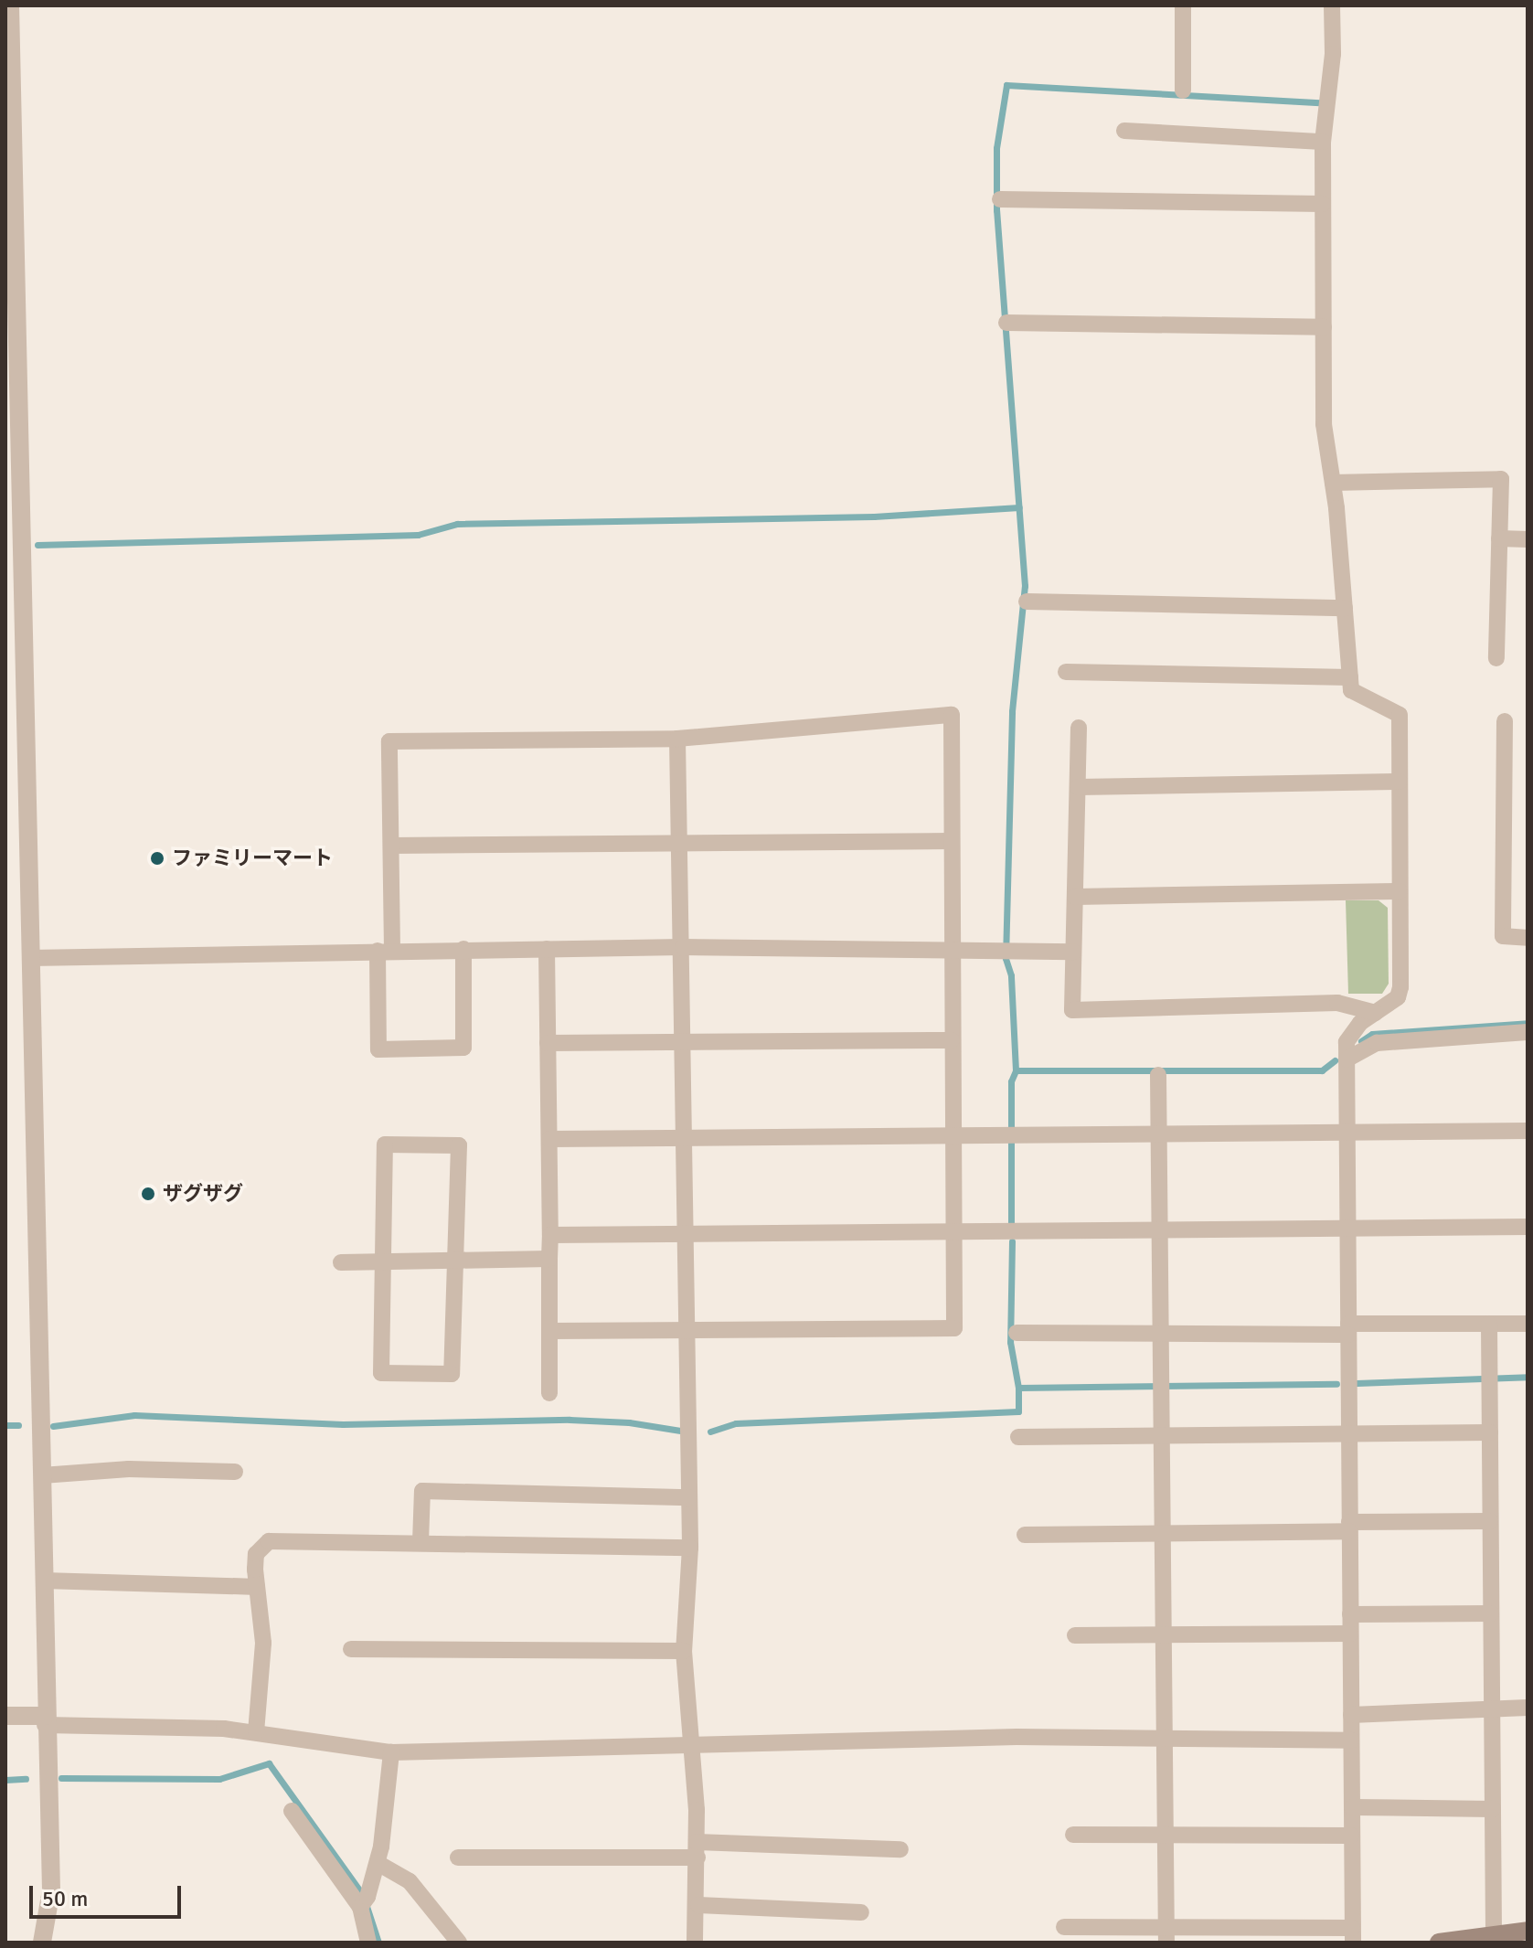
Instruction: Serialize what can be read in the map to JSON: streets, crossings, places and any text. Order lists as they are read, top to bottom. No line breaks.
{"places":["ファミリーマート","ザグザグ"],"scale_bar":"50 m"}
